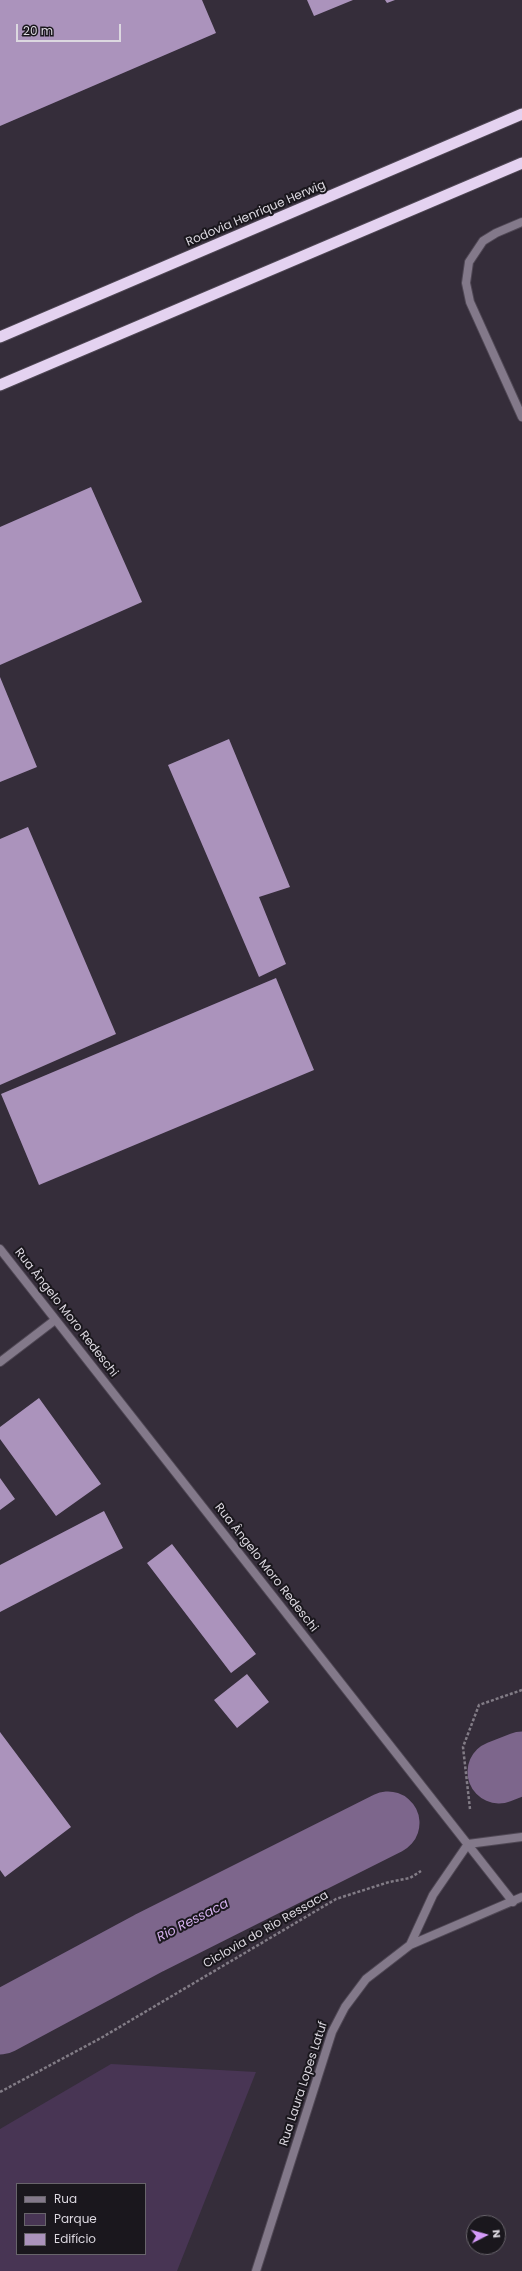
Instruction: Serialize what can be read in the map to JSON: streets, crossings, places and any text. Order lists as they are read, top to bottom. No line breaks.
{"streets":{"highway":["Rodovia Henrique Herwig"],"street":["Rua Ângelo Moro Redeschi","Rua Laura Lopes Latuf"],"path":["Ciclovia do Rio Ressaca"]},"crossings":[["Rua Ângelo Moro Redeschi","Rua Laura Lopes Latuf"]],"water":["Rio Ressaca"],"legend":["Rua","Parque","Edifício"],"scale_bar":"20 m","north":"right"}
